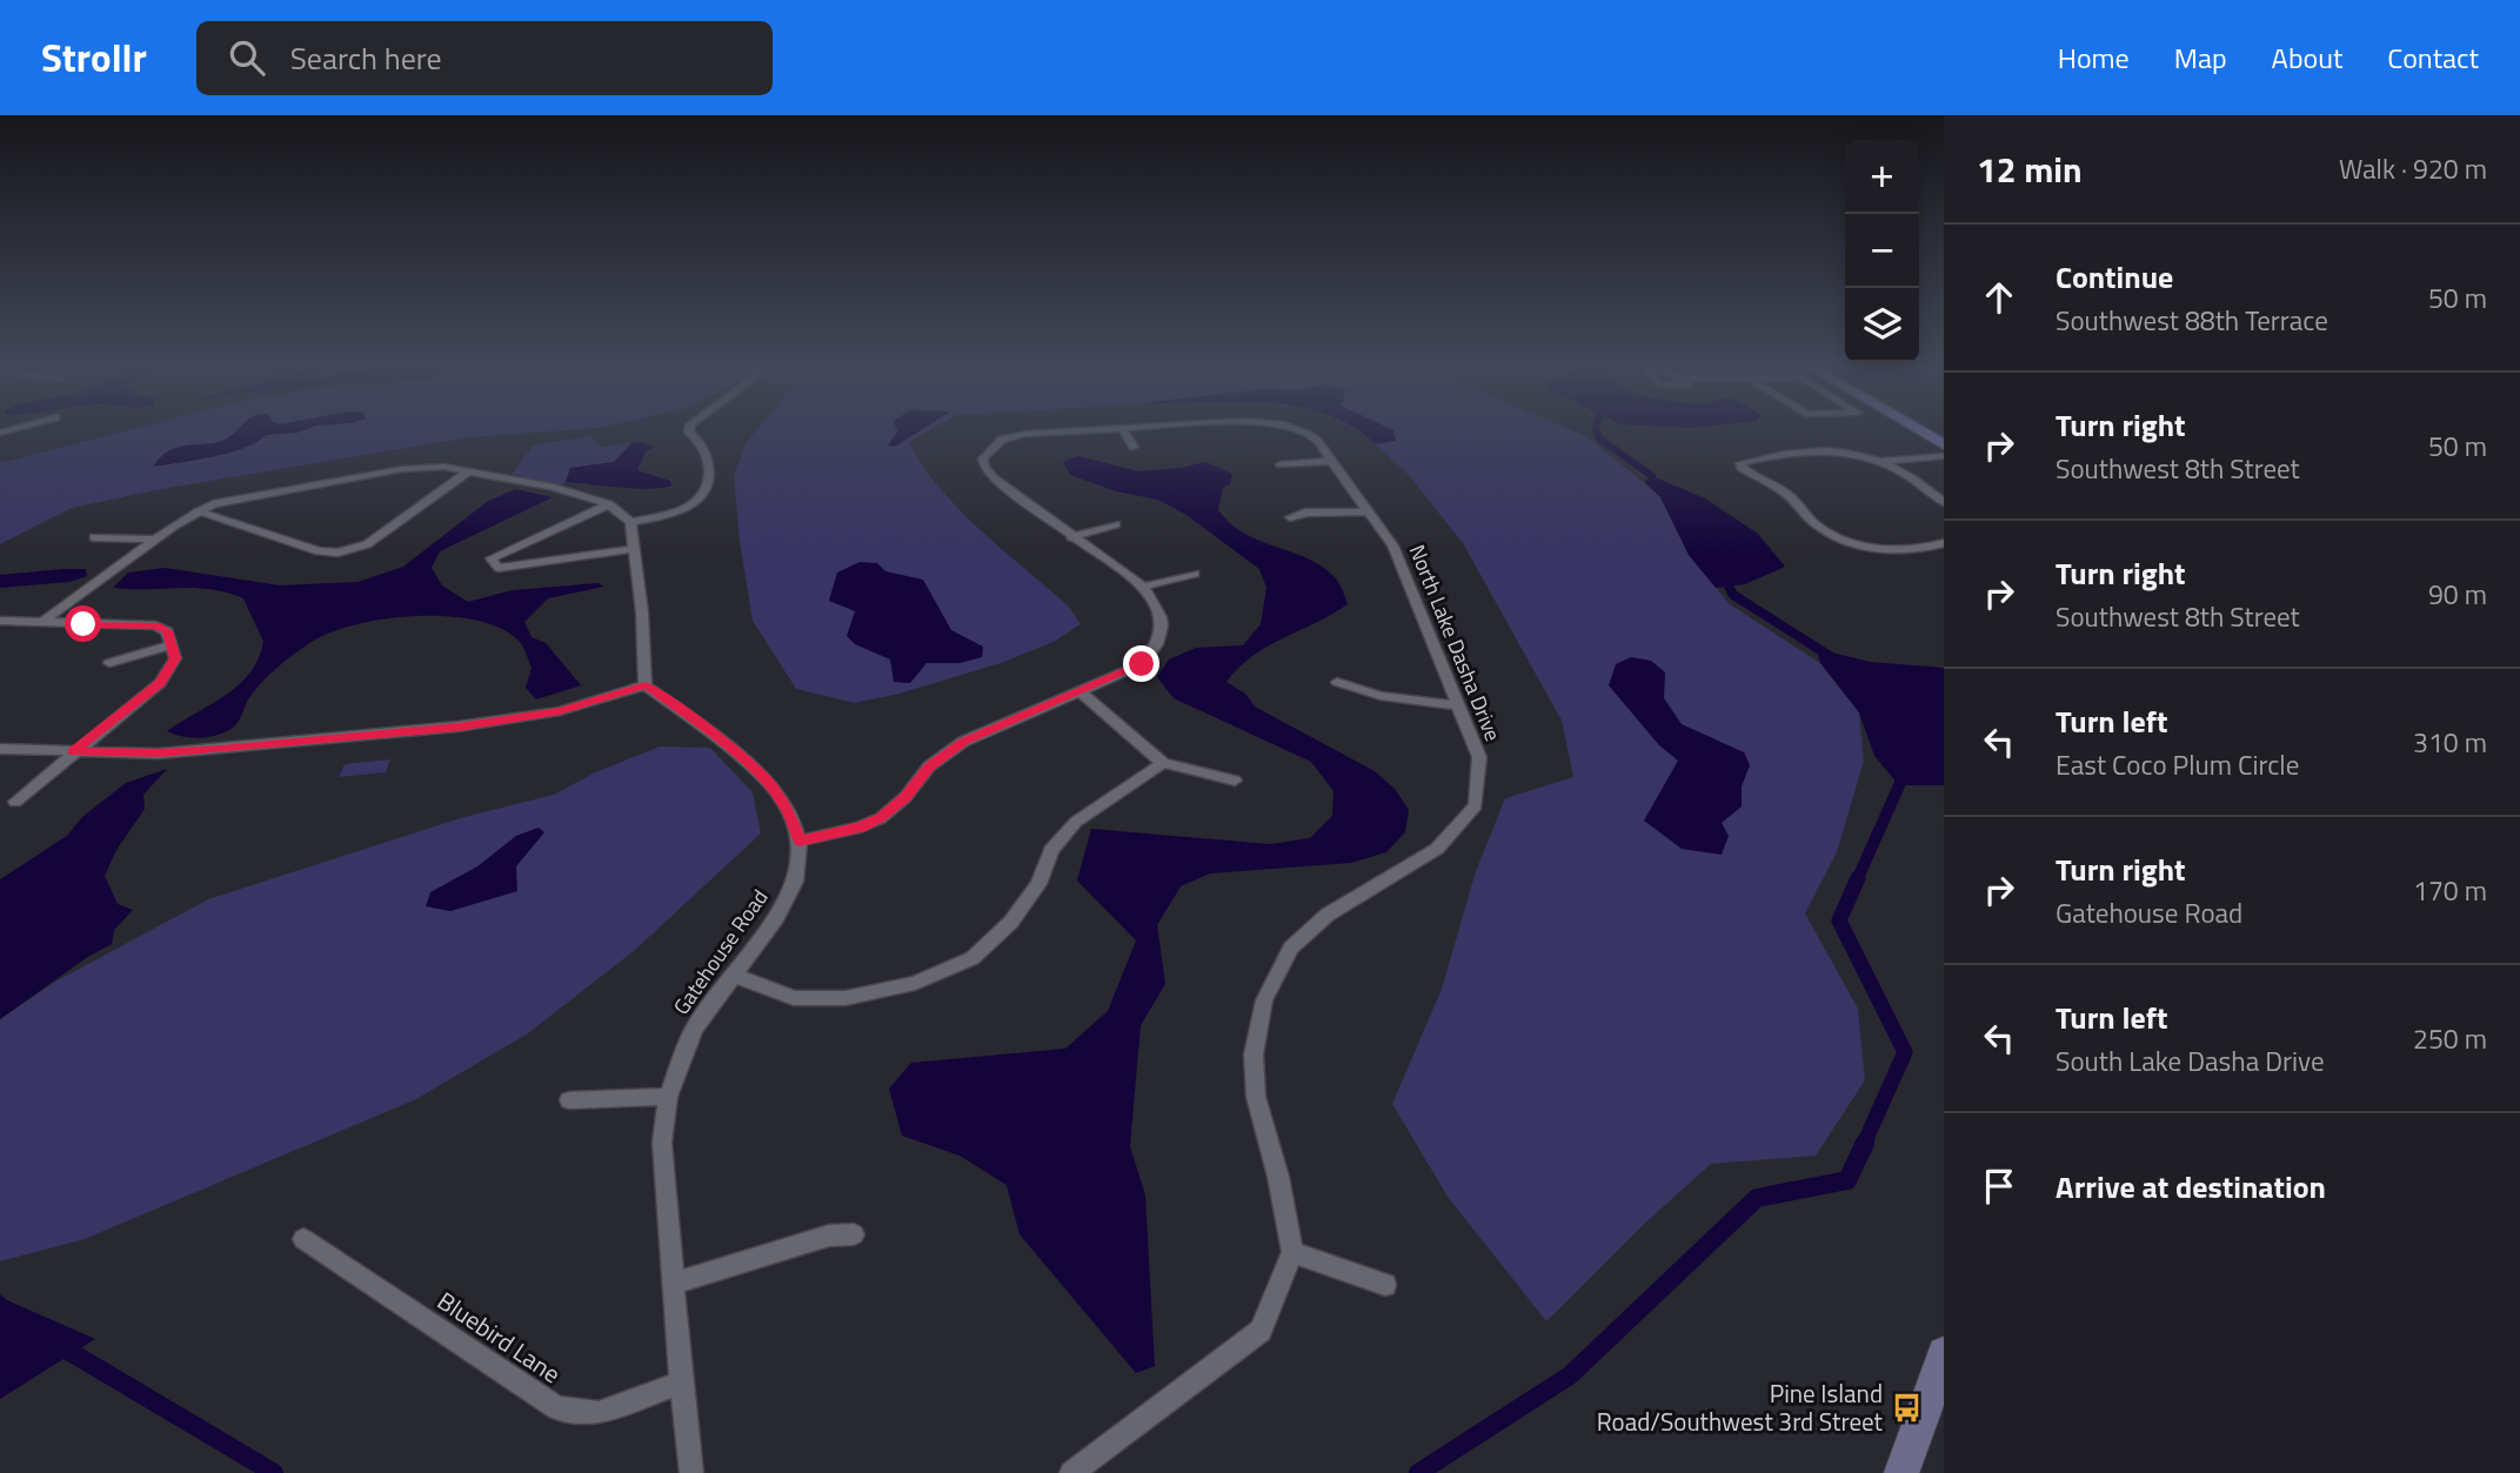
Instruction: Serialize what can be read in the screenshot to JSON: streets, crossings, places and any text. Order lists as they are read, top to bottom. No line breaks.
{"streets":{"street":["North Lake Dasha Drive","Gatehouse Road","Bluebird Lane"]},"crossings":[["Gatehouse Road","Bluebird Lane"]],"places":{"bus stop":["Pine Island Road/Southwest 3rd Street"]},"page":{"header":"Strollr","search":"Search here","nav":["Home","Map","About","Contact"],"heading":["12 min","Walk · 920 m"],"map_buttons":["+","−"],"list":[["Continue","Southwest 88th Terrace","50 m"],["Turn right","Southwest 8th Street","50 m"],["Turn right","Southwest 8th Street","90 m"],["Turn left","East Coco Plum Circle","310 m"],["Turn right","Gatehouse Road","170 m"],["Turn left","South Lake Dasha Drive","250 m"],"Arrive at destination"]}}
